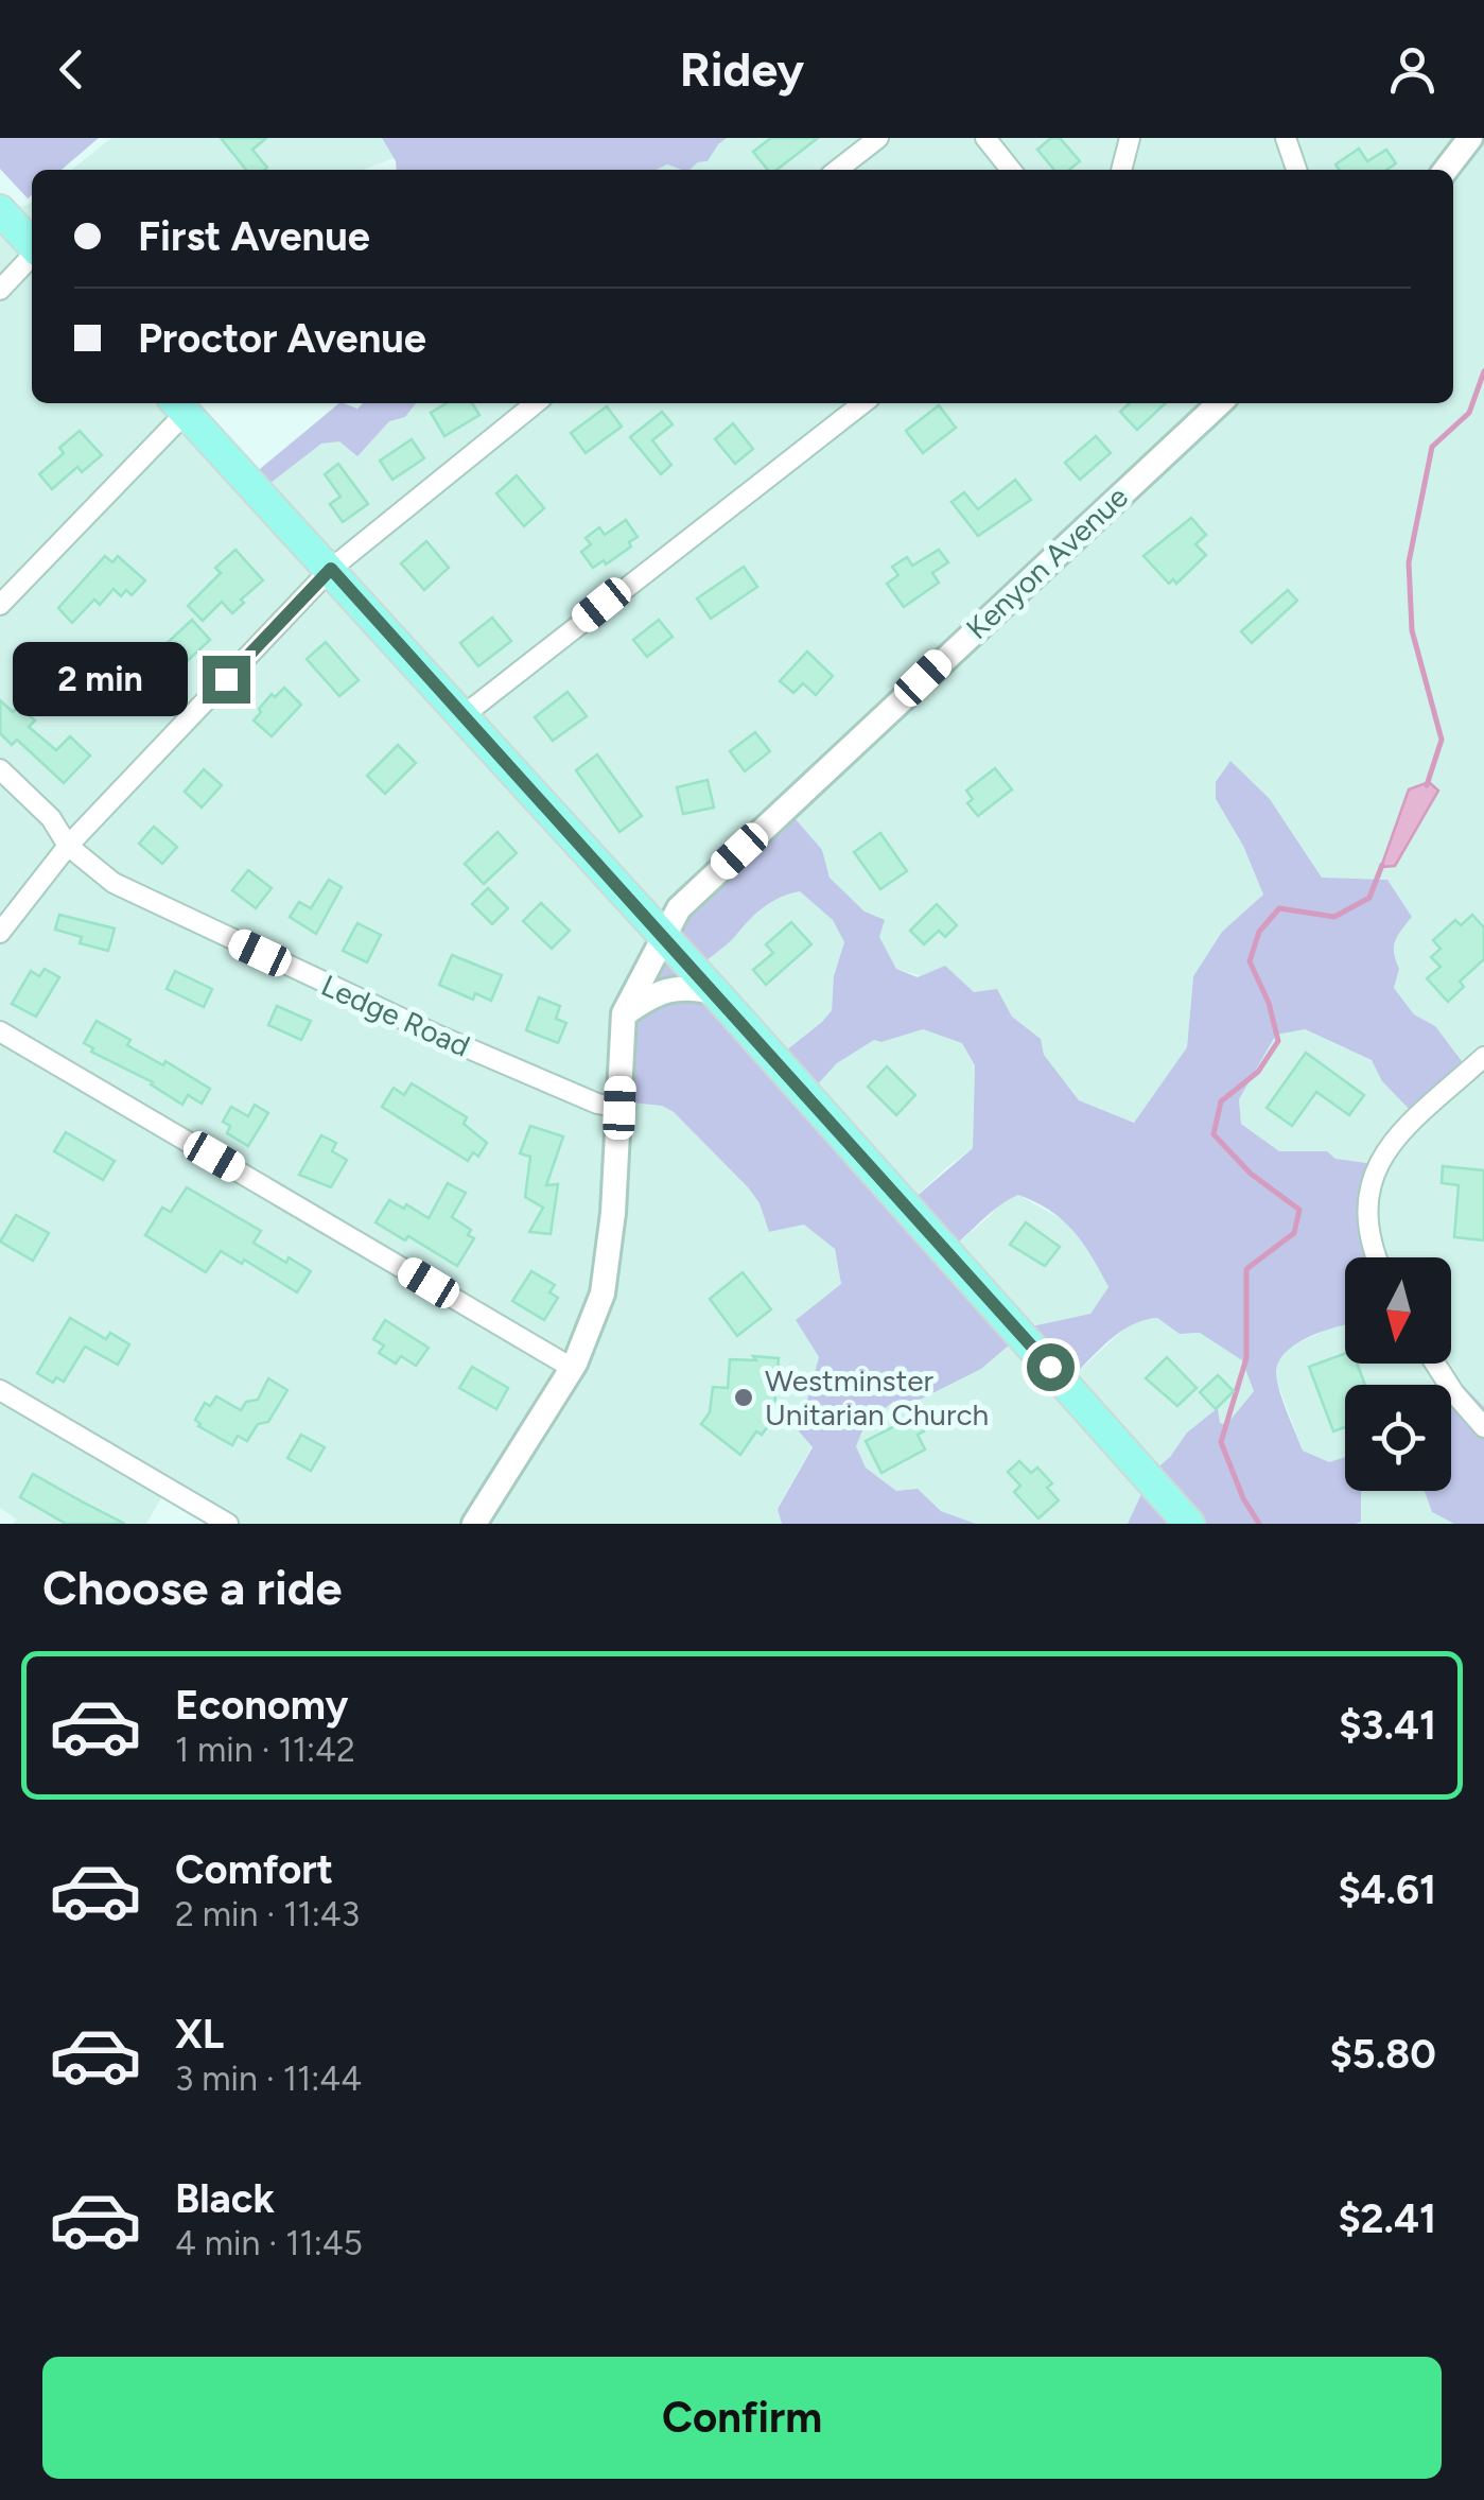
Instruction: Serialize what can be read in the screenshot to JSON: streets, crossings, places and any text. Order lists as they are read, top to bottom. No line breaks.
{"streets":{"street":["Kenyon Avenue","Ledge Road"]},"crossings":[["Kenyon Avenue","Ledge Road"]],"places":["Westminster Unitarian Church"],"north":"bottom","page":{"header":"Ridey","banner":["First Avenue","Proctor Avenue"],"bubble":"2 min","heading":"Choose a ride","list":[{"name":"Economy","note":"1 min · 11:42","value":"$3.41"},{"name":"Comfort","note":"2 min · 11:43","value":"$4.61"},{"name":"XL","note":"3 min · 11:44","value":"$5.80"},{"name":"Black","note":"4 min · 11:45","value":"$2.41"}],"buttons":"Confirm"}}
